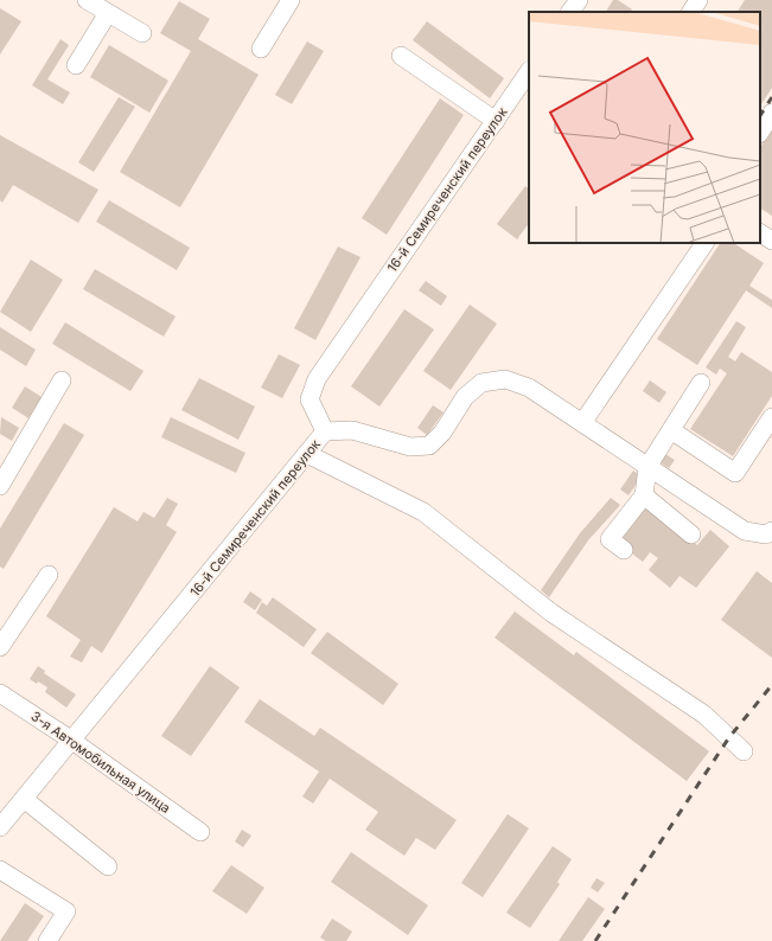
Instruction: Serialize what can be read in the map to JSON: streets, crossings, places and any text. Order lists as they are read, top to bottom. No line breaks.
{"streets":{"street":["16-й Семиреченский переулок","3-я Автомобильная улица"]},"crossings":[["16-й Семиреченский переулок","3-я Автомобильная улица"]]}
